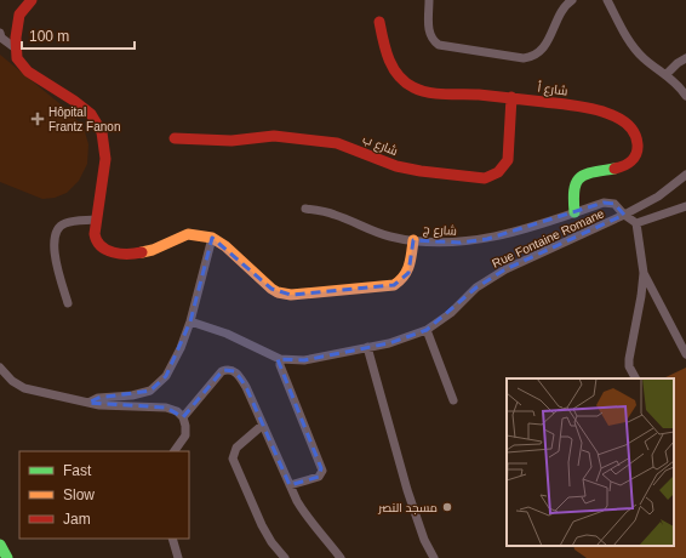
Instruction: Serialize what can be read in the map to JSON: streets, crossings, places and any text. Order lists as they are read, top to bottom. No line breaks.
{"streets":{"street":["شارع أ","شارع ب","شارع ج","Rue Fontaine Romane"]},"crossings":[["شارع أ","شارع ب"],["شارع أ","شارع ج"],["شارع ج","Rue Fontaine Romane"]],"places":{"health":["Hôpital Frantz Fanon"],"other":["مسجد النصر"]},"legend":["Fast","Slow","Jam"],"scale_bar":"100 m"}
